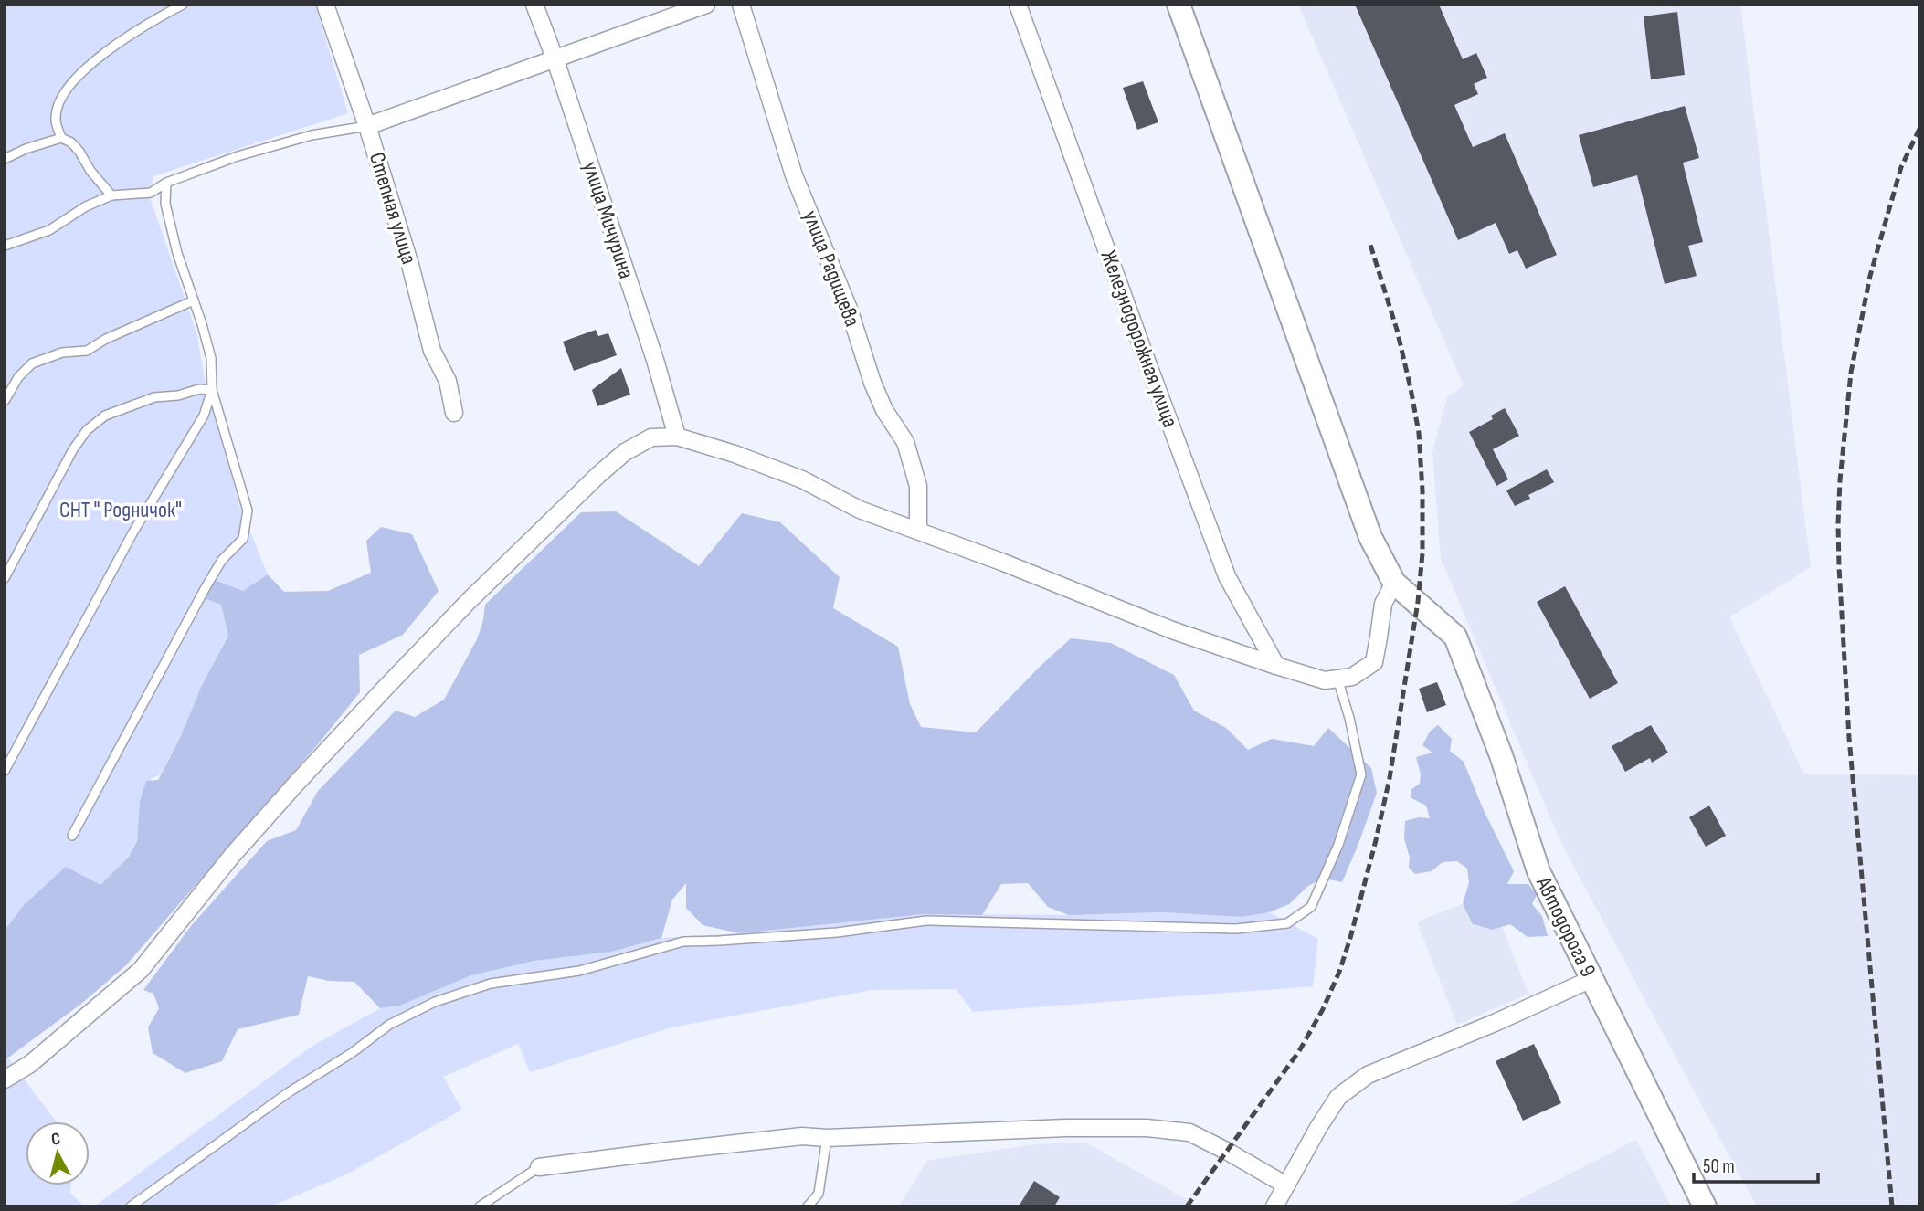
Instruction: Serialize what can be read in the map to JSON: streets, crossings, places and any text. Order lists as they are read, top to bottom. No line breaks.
{"streets":{"street":["Степная улица","улица Мичурина","улица Радищева","Железнодорожная улица","Автодорога 9"]},"parks":["СНТ \" Родничок\""],"scale_bar":"50 m","north":"top"}
